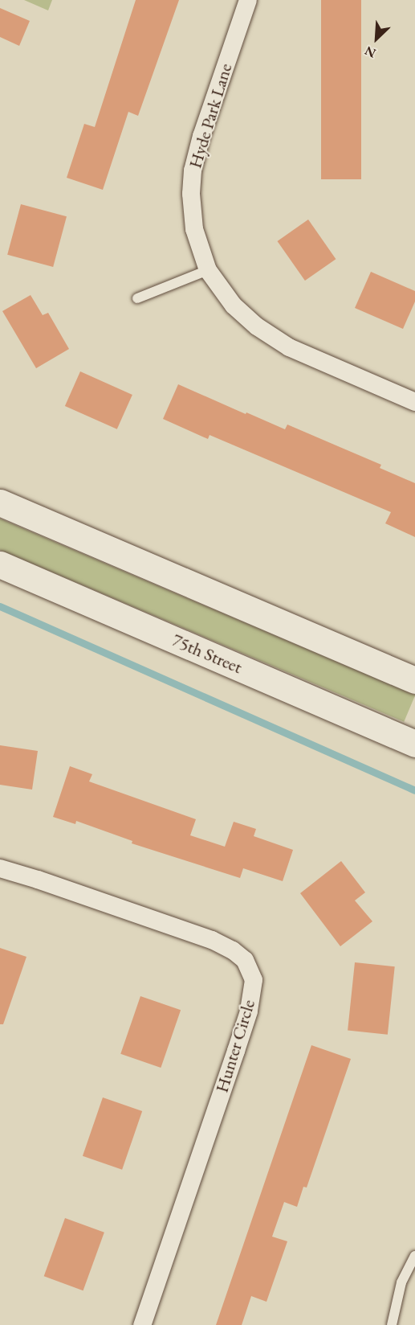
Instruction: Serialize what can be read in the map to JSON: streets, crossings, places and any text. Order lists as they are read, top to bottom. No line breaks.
{"streets":{"main road":["75th Street"],"street":["Hyde Park Lane","Hunter Circle"]},"north":"bottom left"}
